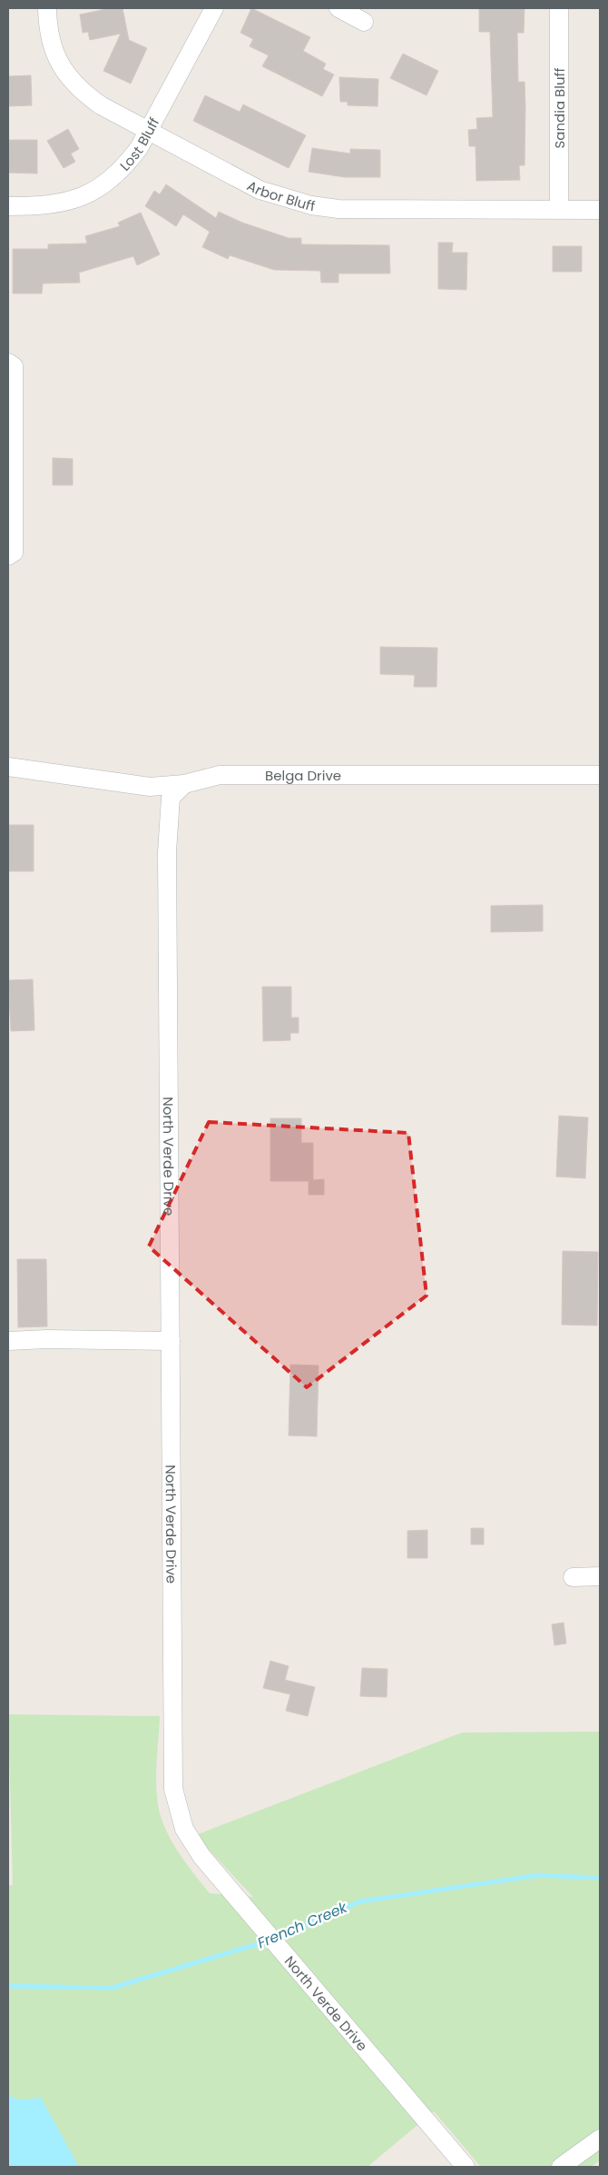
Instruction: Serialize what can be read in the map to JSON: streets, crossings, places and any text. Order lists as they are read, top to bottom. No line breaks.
{"streets":{"street":["Sandia Bluff","Lost Bluff","Arbor Bluff","Belga Drive","North Verde Drive"]},"crossings":[["Sandia Bluff","Arbor Bluff"],["Lost Bluff","Arbor Bluff"],["Belga Drive","North Verde Drive"]],"water":["French Creek"]}
